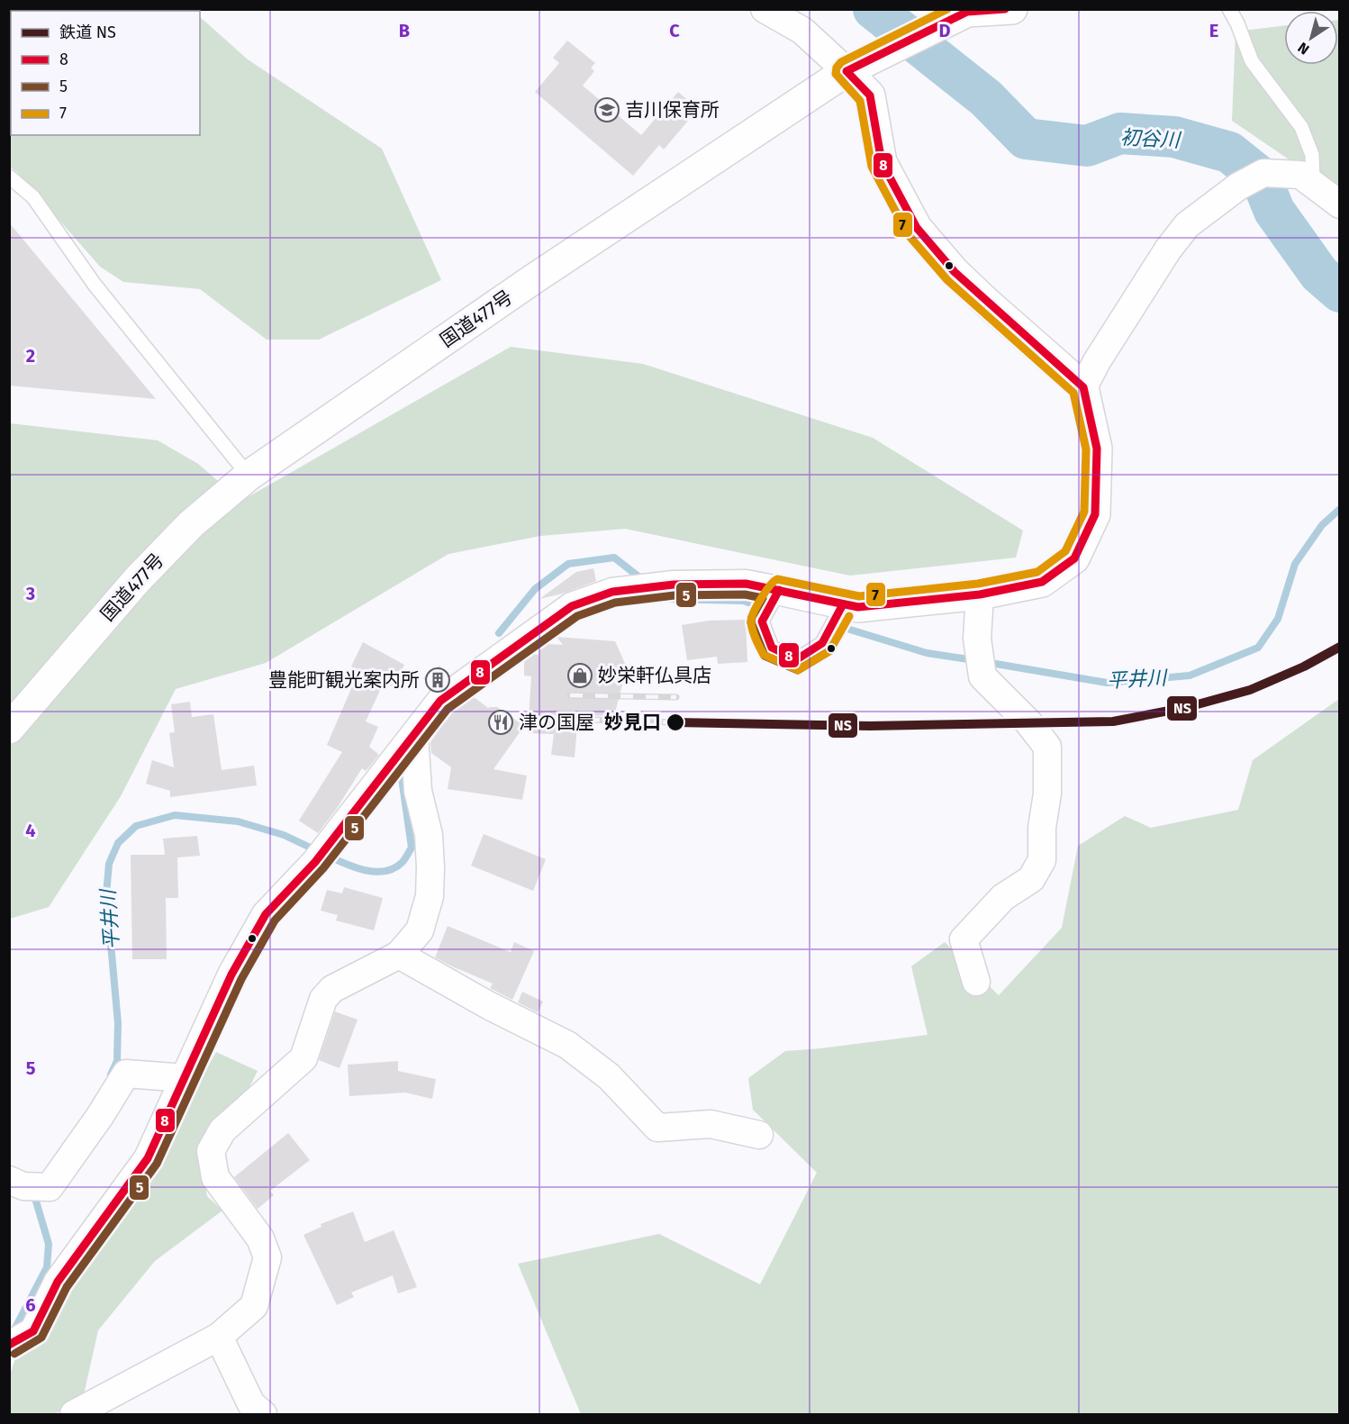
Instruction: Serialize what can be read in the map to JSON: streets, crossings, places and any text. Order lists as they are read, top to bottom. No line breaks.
{"streets":{"main road":["国道477号"]},"water":["初谷川","平井川"],"places":{"school or university":["吉川保育所"],"shop":["妙栄軒仏具店"],"building":["豊能町観光案内所"],"restaurant":["津の国屋"],"other":["妙見口"]},"lines":["transit line 8","transit line 7","transit line 5","rail line NS"],"legend":["鉄道 NS","8","5","7"],"north":"bottom left","grid":{"columns":["B","C","D","E"],"rows":["2","3","4","5","6"]}}
